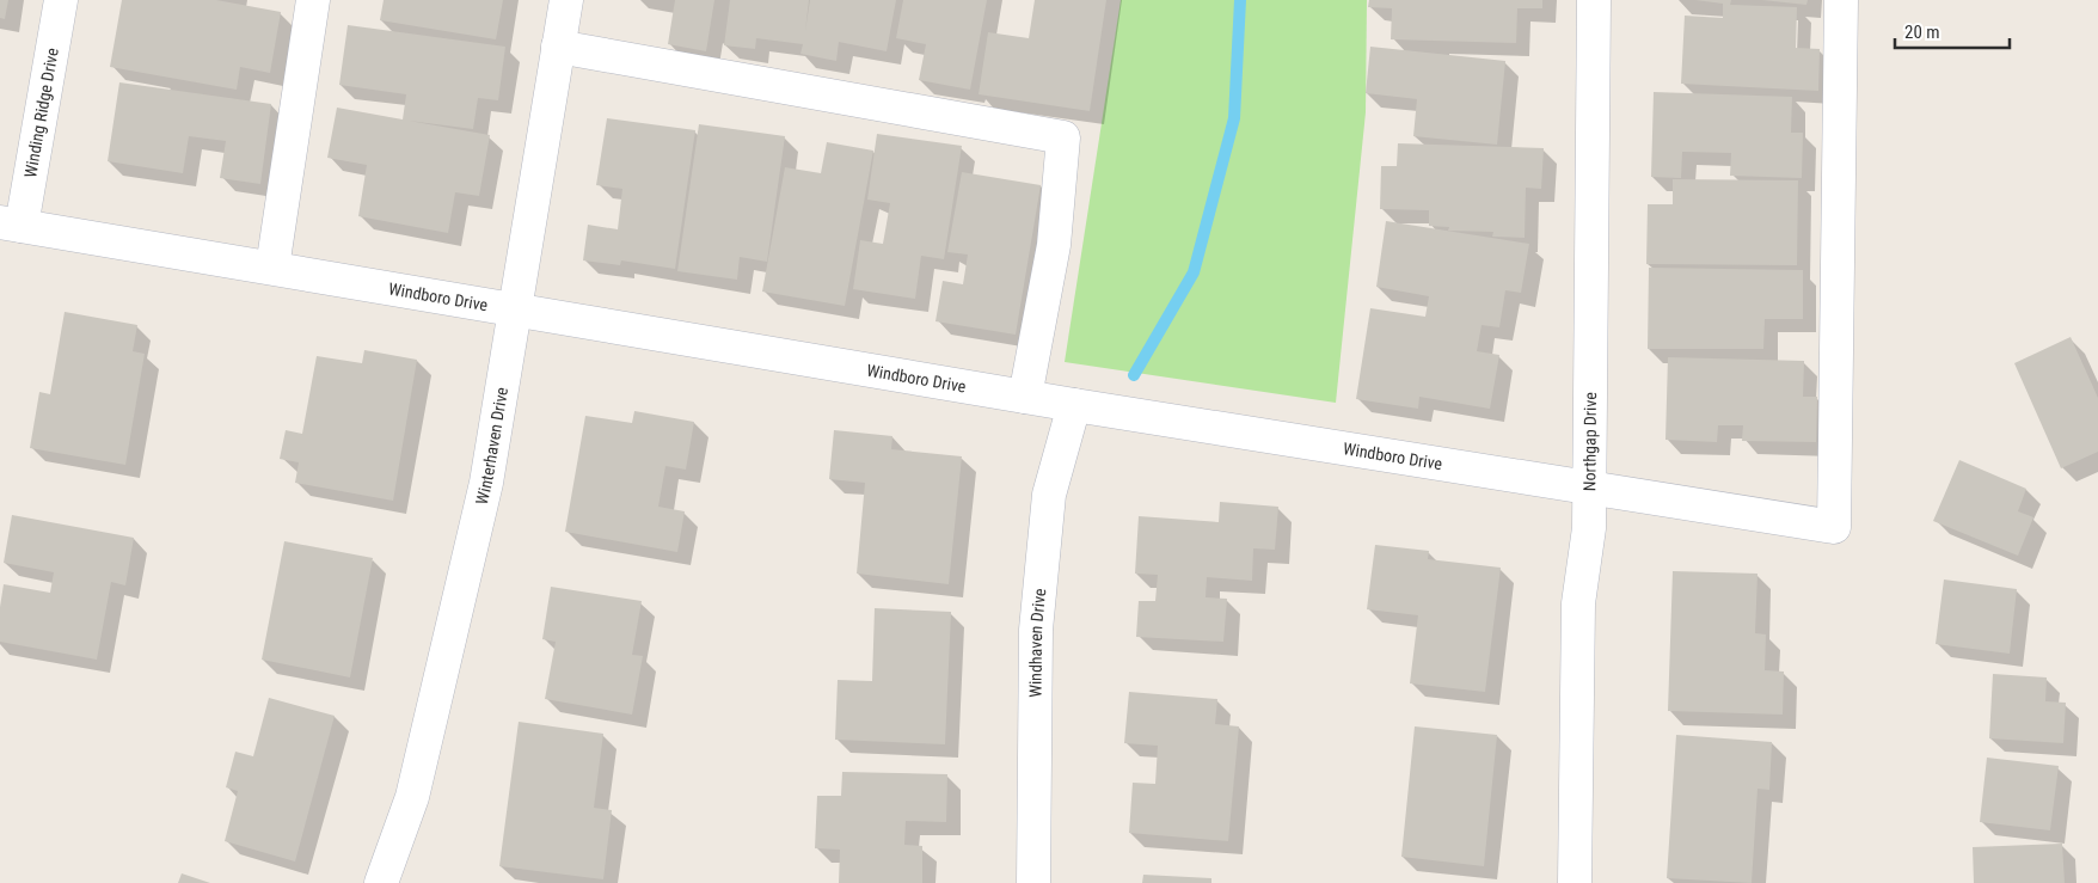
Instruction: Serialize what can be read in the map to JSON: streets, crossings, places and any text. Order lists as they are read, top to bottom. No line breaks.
{"streets":{"street":["Winding Ridge Drive","Windboro Drive","Northgap Drive","Winterhaven Drive","Windhaven Drive"]},"crossings":[["Winding Ridge Drive","Windboro Drive"],["Windboro Drive","Northgap Drive"],["Windboro Drive","Winterhaven Drive"],["Windboro Drive","Windhaven Drive"]],"scale_bar":"20 m"}
